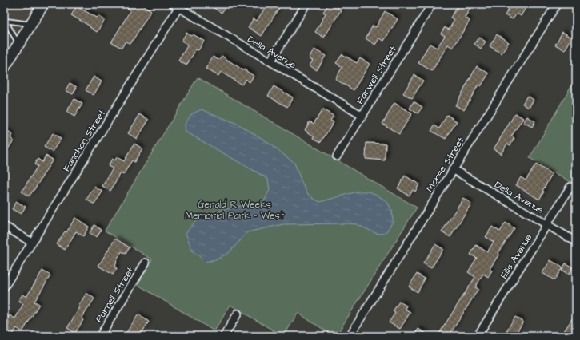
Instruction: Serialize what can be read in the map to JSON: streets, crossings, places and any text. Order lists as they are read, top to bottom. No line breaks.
{"streets":{"street":["Della Avenue","Farwell Street","Fanchon Street","Morse Street","Ellis Avenue","Purnell Street"]},"crossings":[["Della Avenue","Farwell Street"],["Della Avenue","Fanchon Street"],["Della Avenue","Morse Street"],["Della Avenue","Ellis Avenue"]],"parks":["Gerald R Weeks Memorial Park - West"]}
